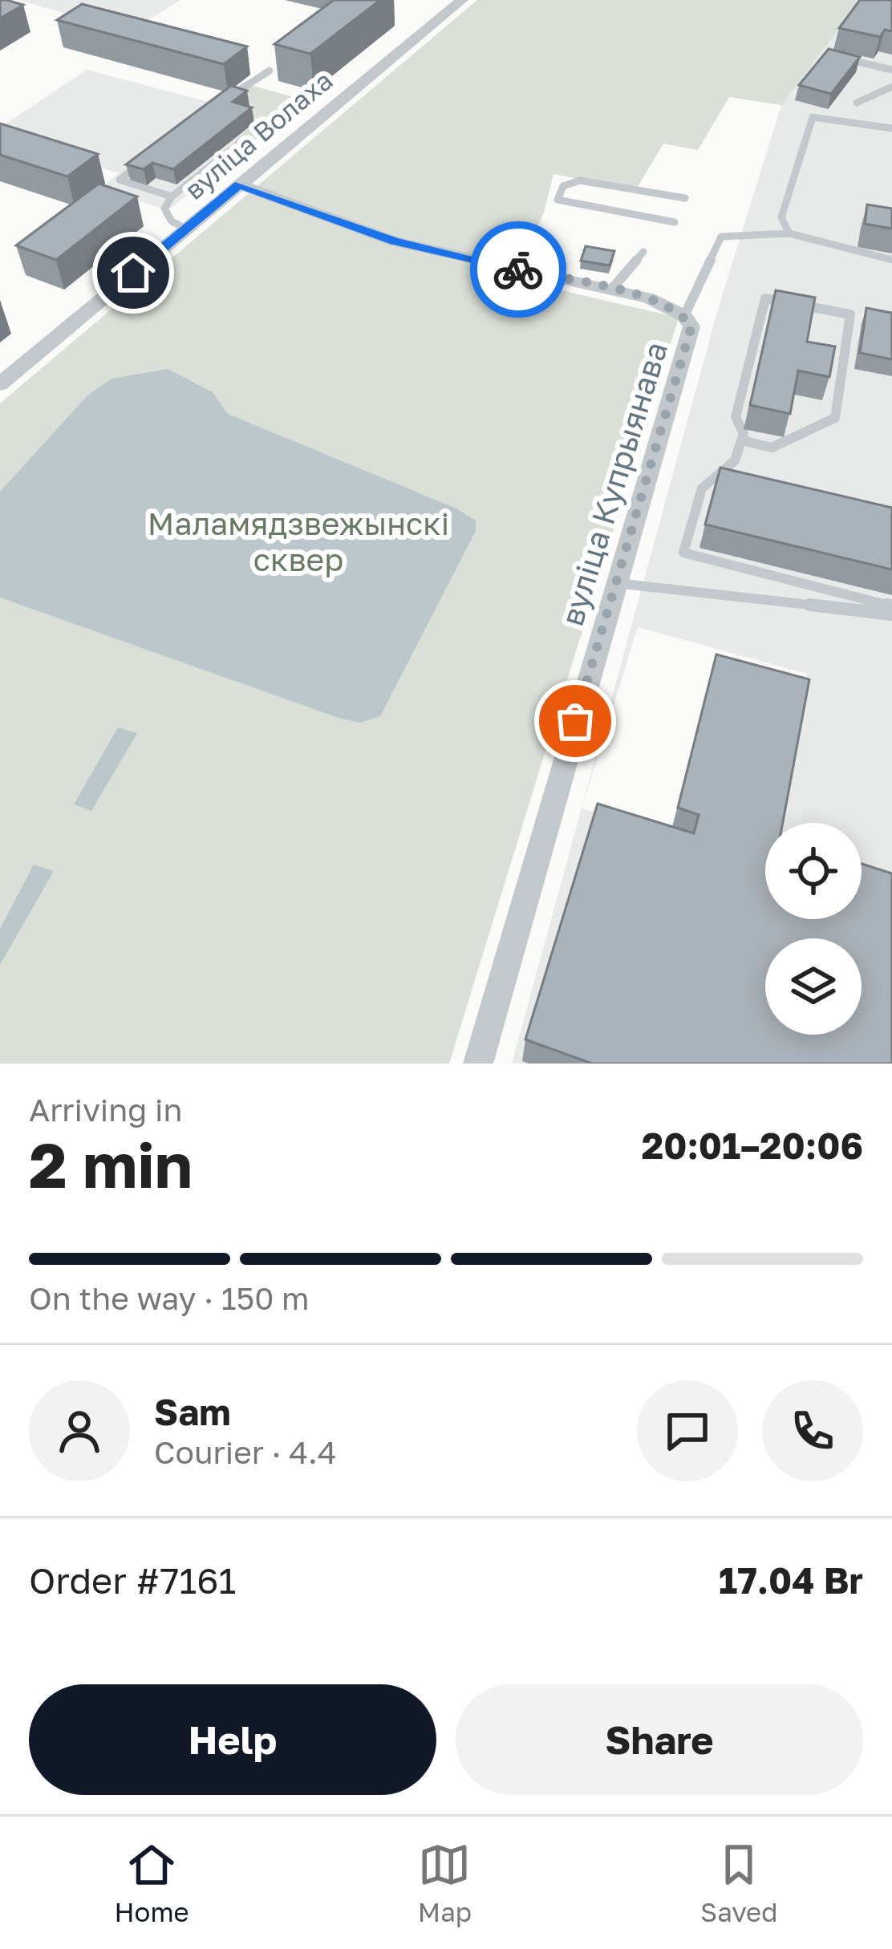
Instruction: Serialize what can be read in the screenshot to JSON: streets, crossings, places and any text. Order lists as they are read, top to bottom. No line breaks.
{"streets":{"street":["вуліца Волаха","вуліца Купрыянава"]},"crossings":[["вуліца Волаха","вуліца Купрыянава"]],"parks":["Маламядзвежынскі сквер"],"page":{"heading":["2 min","Arriving in","20:01–20:06"],"panel":["Sam","Courier · 4.4","Order #7161","17.04 Br"],"bar":"On the way · 150 m","buttons":["Help","Share"],"tabs":["Home","Map","Saved"]}}
